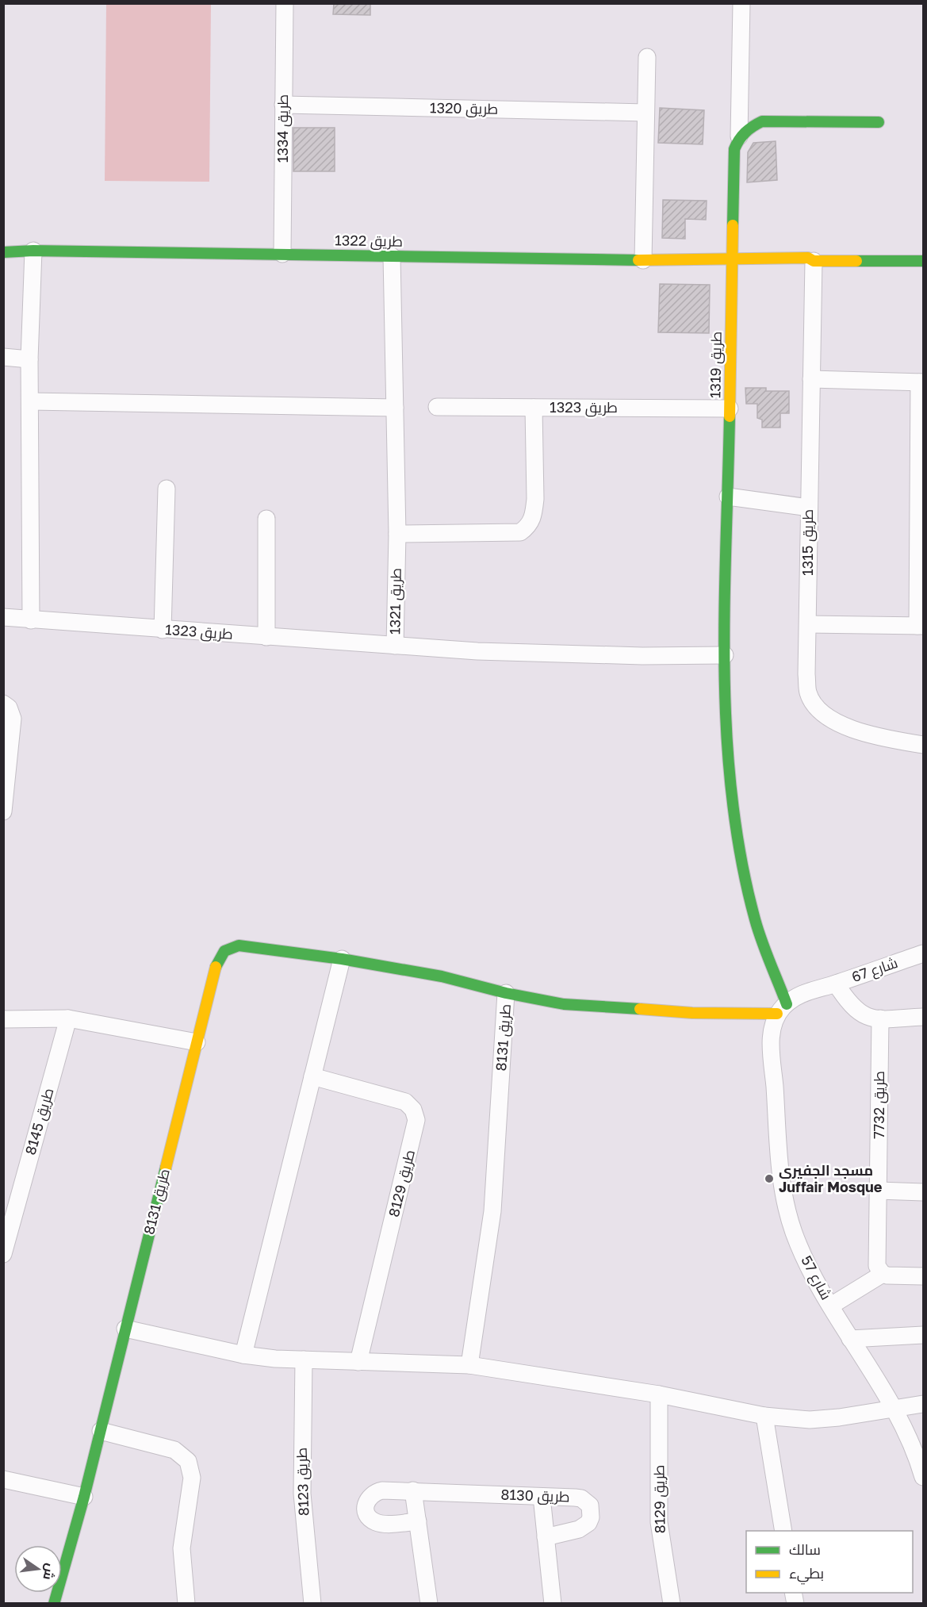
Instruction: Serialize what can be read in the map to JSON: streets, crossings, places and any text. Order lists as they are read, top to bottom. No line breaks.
{"streets":{"street":["طريق 1320","طريق 1334","طريق 1322","طريق 1319","طريق 1323","طريق 1315","طريق 1321","شارع 67","طريق 8131","طريق 7732","طريق 8145","طريق 8129","شارع 57","طريق 8123","طريق 8130"]},"crossings":[["طريق 1320","طريق 1334"],["طريق 1334","طريق 1322"],["طريق 1322","طريق 1319"],["طريق 1322","طريق 1315"],["طريق 1322","طريق 1321"],["طريق 1319","طريق 1323"],["طريق 1319","طريق 1321"],["طريق 1319","شارع 67"],["طريق 1319","طريق 8131"],["طريق 1323","طريق 1321"],["شارع 67","طريق 8131"],["شارع 67","شارع 57"]],"places":["مسجد الجفيري Juffair Mosque"],"legend":["سالك","بطيء"],"north":"right"}
